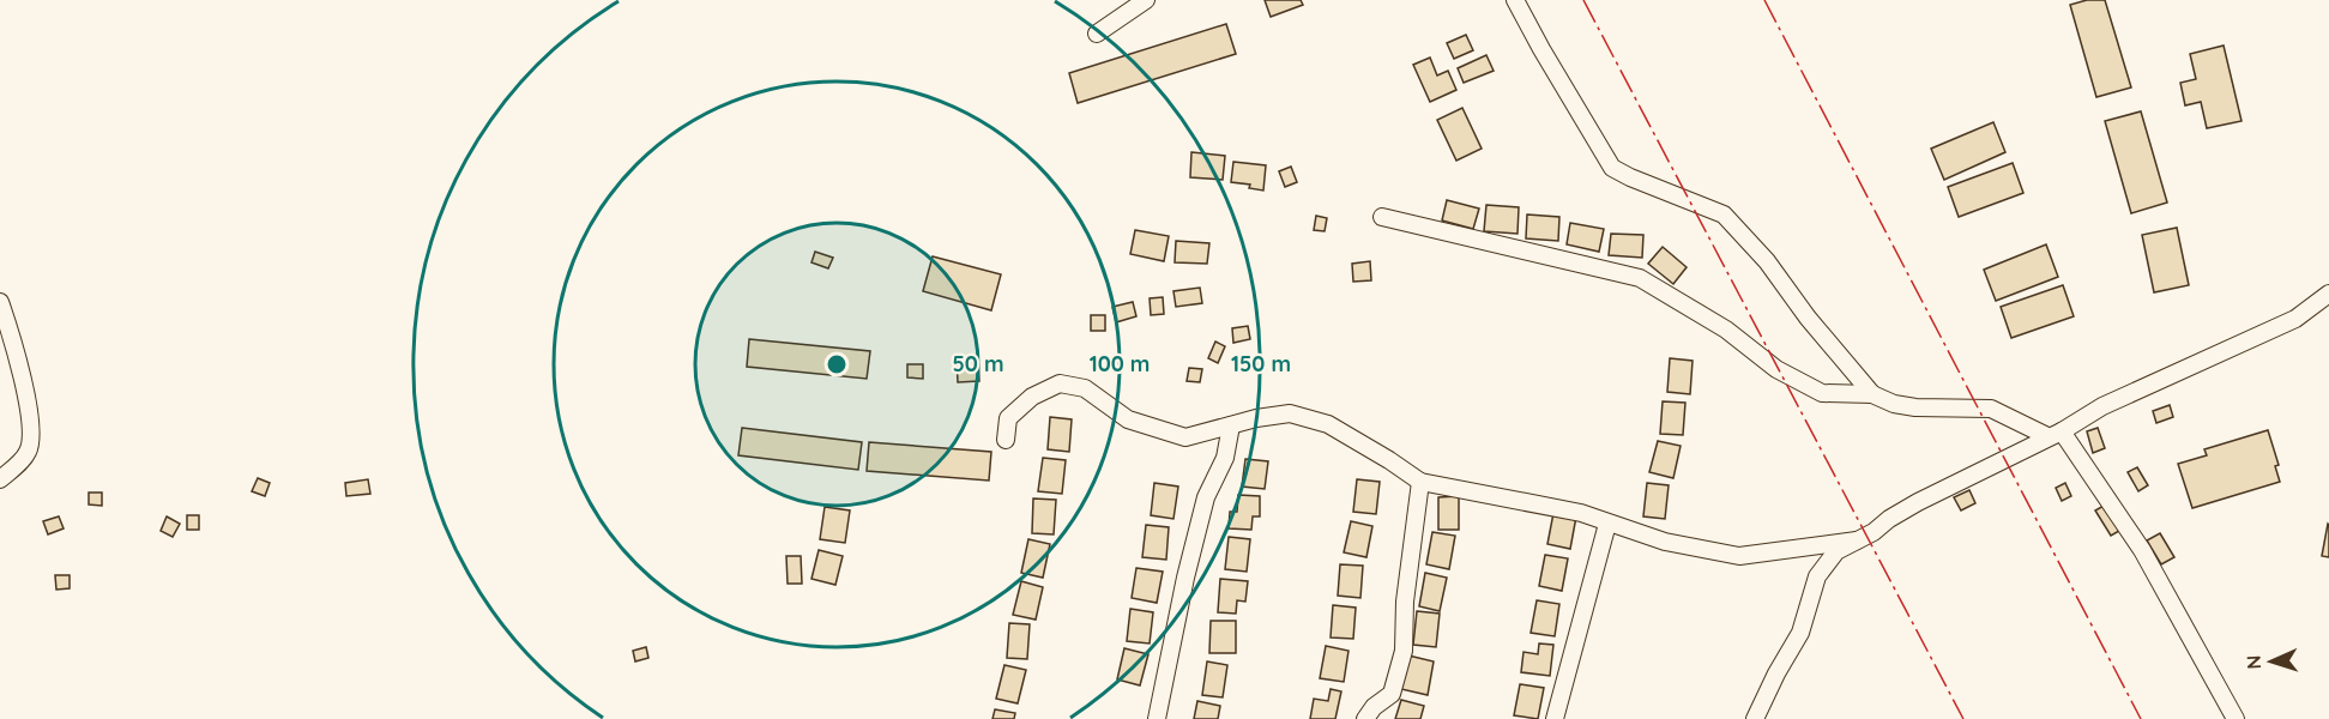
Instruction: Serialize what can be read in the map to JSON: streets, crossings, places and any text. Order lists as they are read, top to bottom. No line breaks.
{"north":"left","rings":["50 m","100 m","150 m"]}
